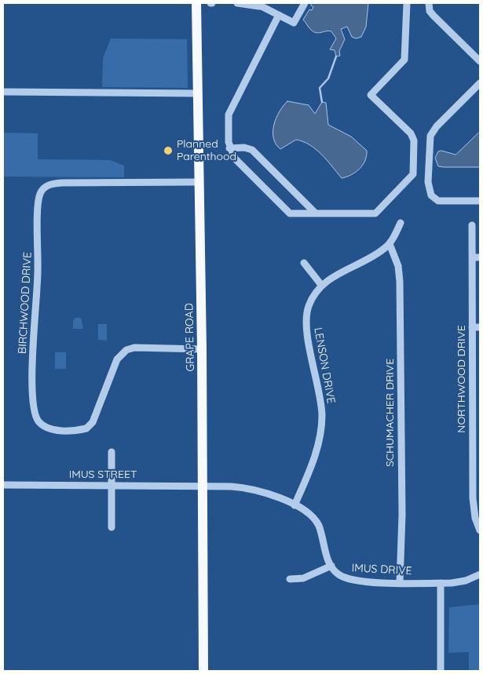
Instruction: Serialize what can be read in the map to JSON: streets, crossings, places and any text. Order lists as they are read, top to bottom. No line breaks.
{"streets":{"main road":["GRAPE ROAD"],"street":["BIRCHWOOD DRIVE","LENSON DRIVE","NORTHWOOD DRIVE","SCHUMACHER DRIVE","IMUS STREET","IMUS DRIVE"]},"crossings":[["BIRCHWOOD DRIVE","GRAPE ROAD"],["GRAPE ROAD","IMUS STREET"],["LENSON DRIVE","SCHUMACHER DRIVE"],["SCHUMACHER DRIVE","IMUS DRIVE"]],"places":["Planned Parenthood"]}
